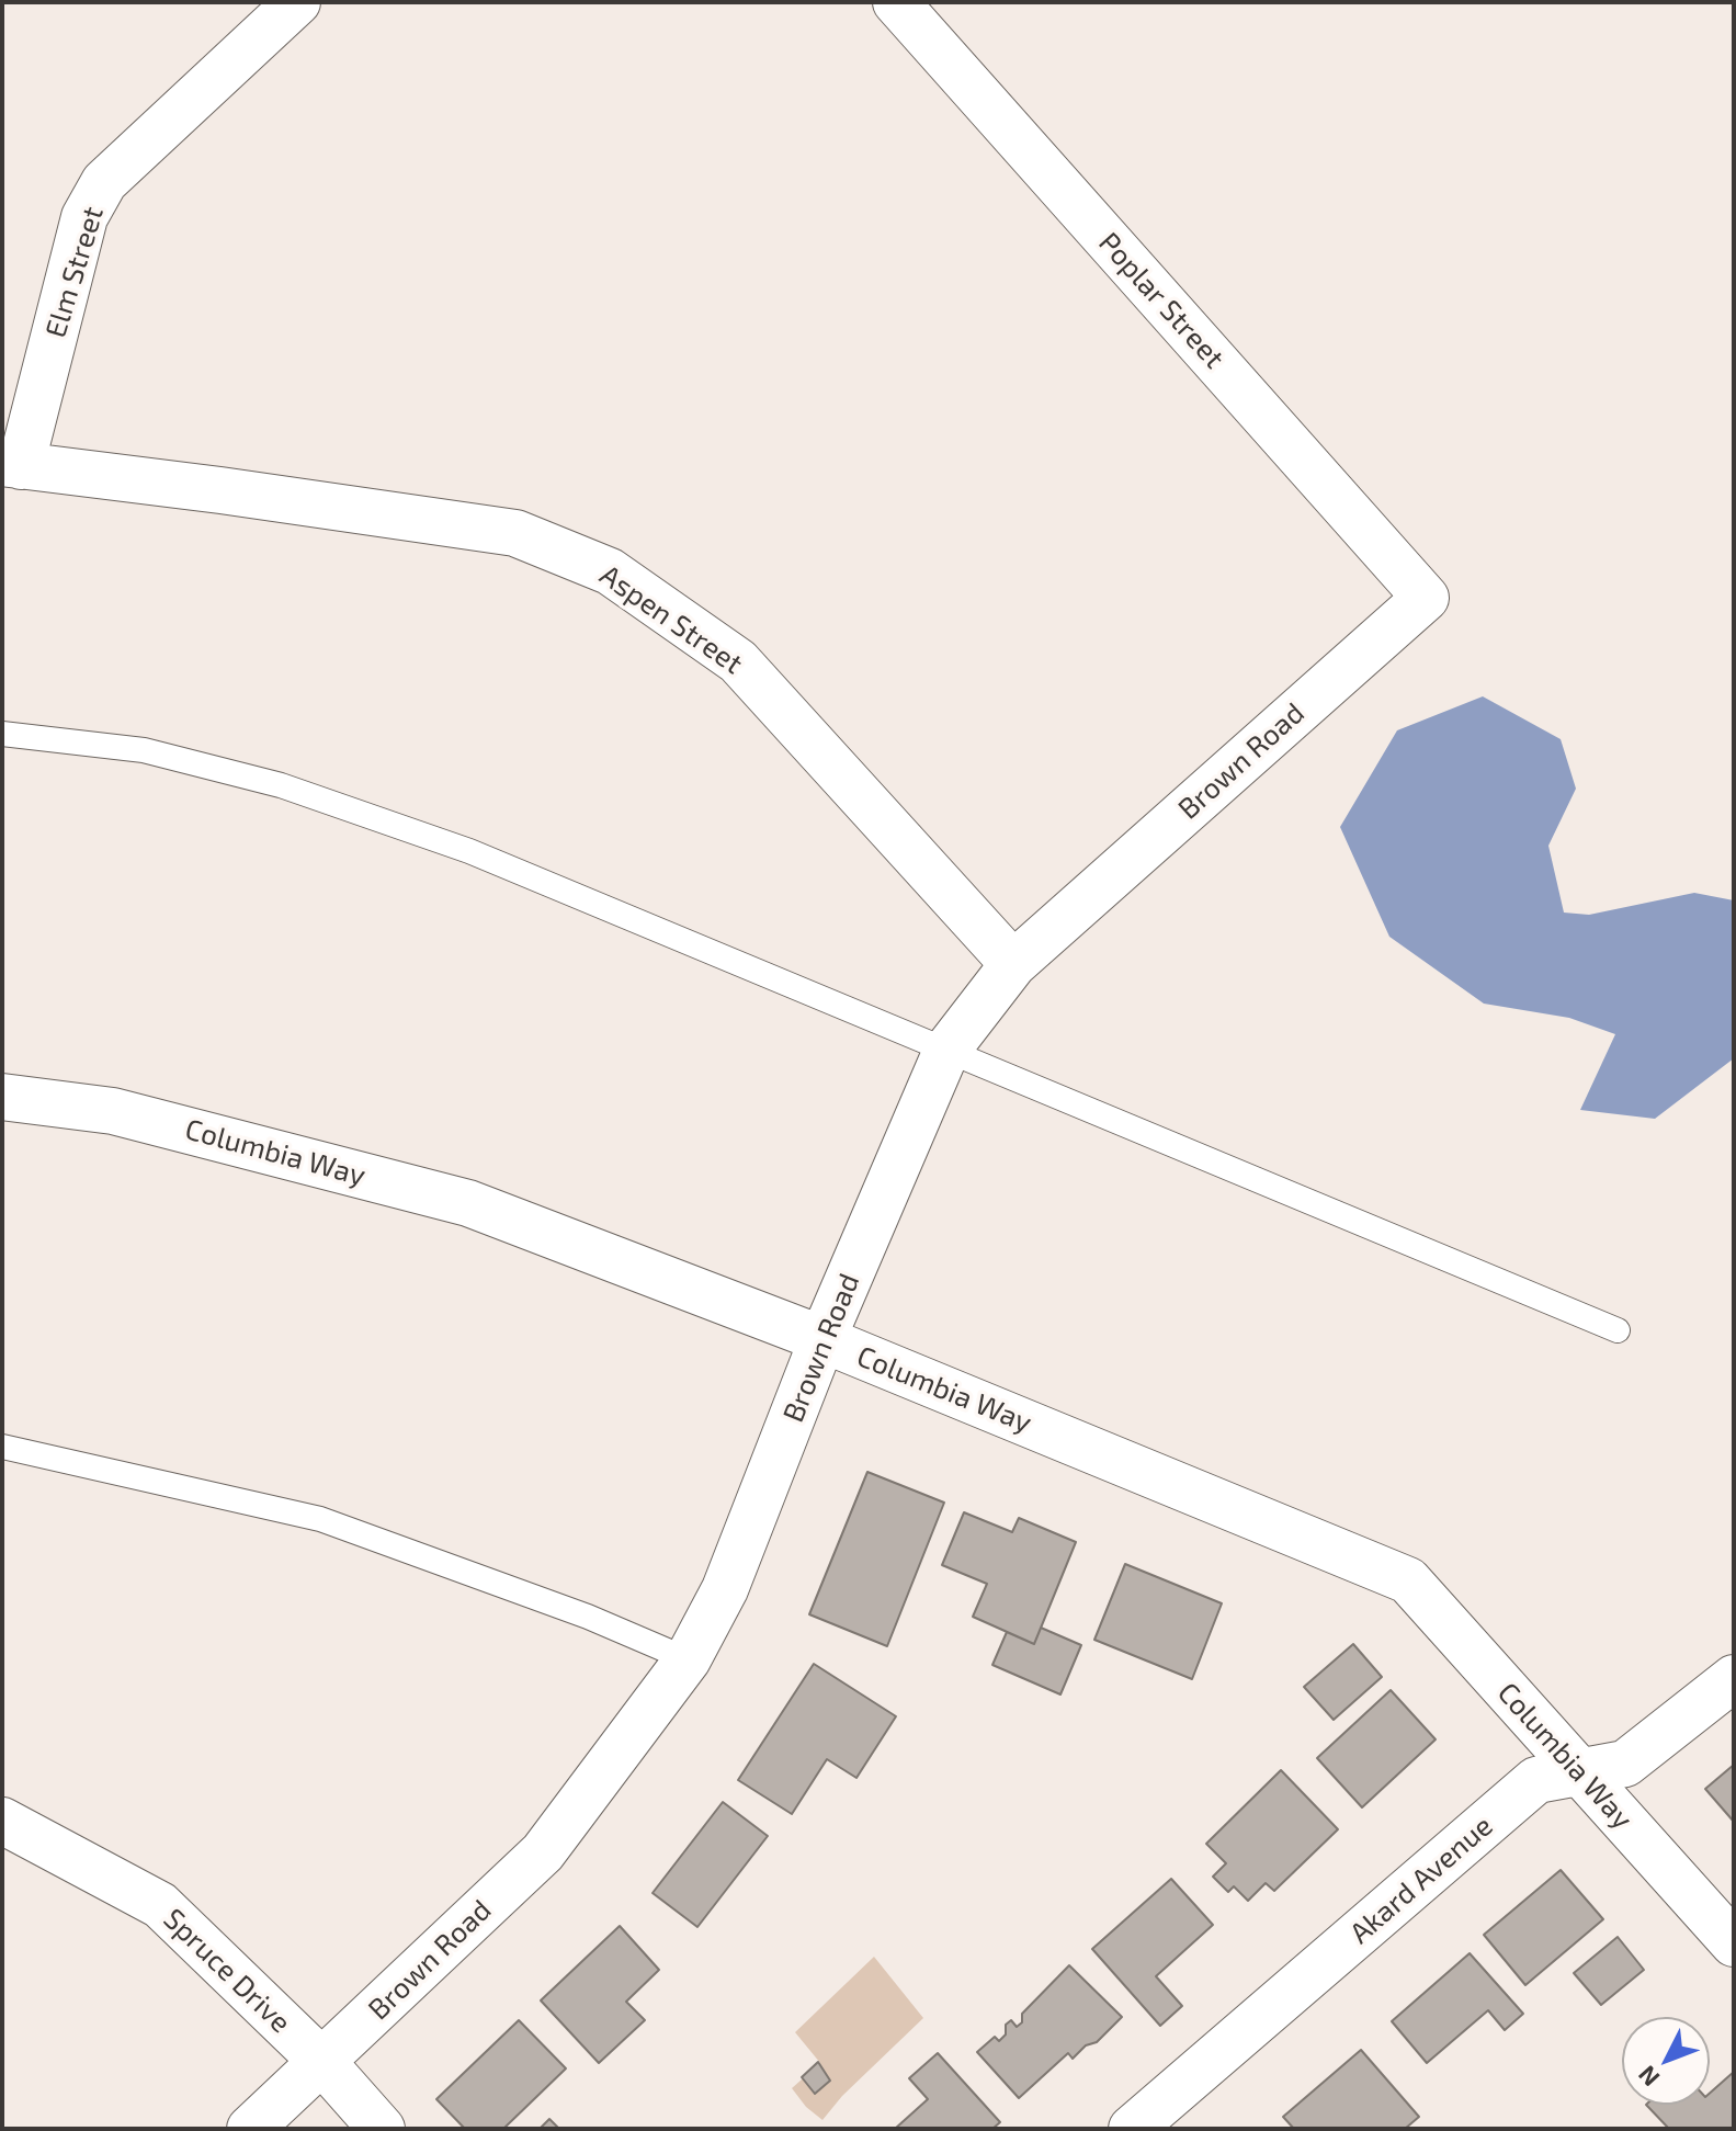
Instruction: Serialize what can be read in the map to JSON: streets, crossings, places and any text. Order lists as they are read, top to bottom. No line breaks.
{"streets":{"street":["Elm Street","Poplar Street","Aspen Street","Brown Road","Columbia Way","Akard Avenue","Spruce Drive"]},"crossings":[["Elm Street","Aspen Street"],["Poplar Street","Brown Road"],["Aspen Street","Brown Road"],["Brown Road","Columbia Way"],["Brown Road","Spruce Drive"],["Columbia Way","Akard Avenue"]],"north":"bottom left"}
